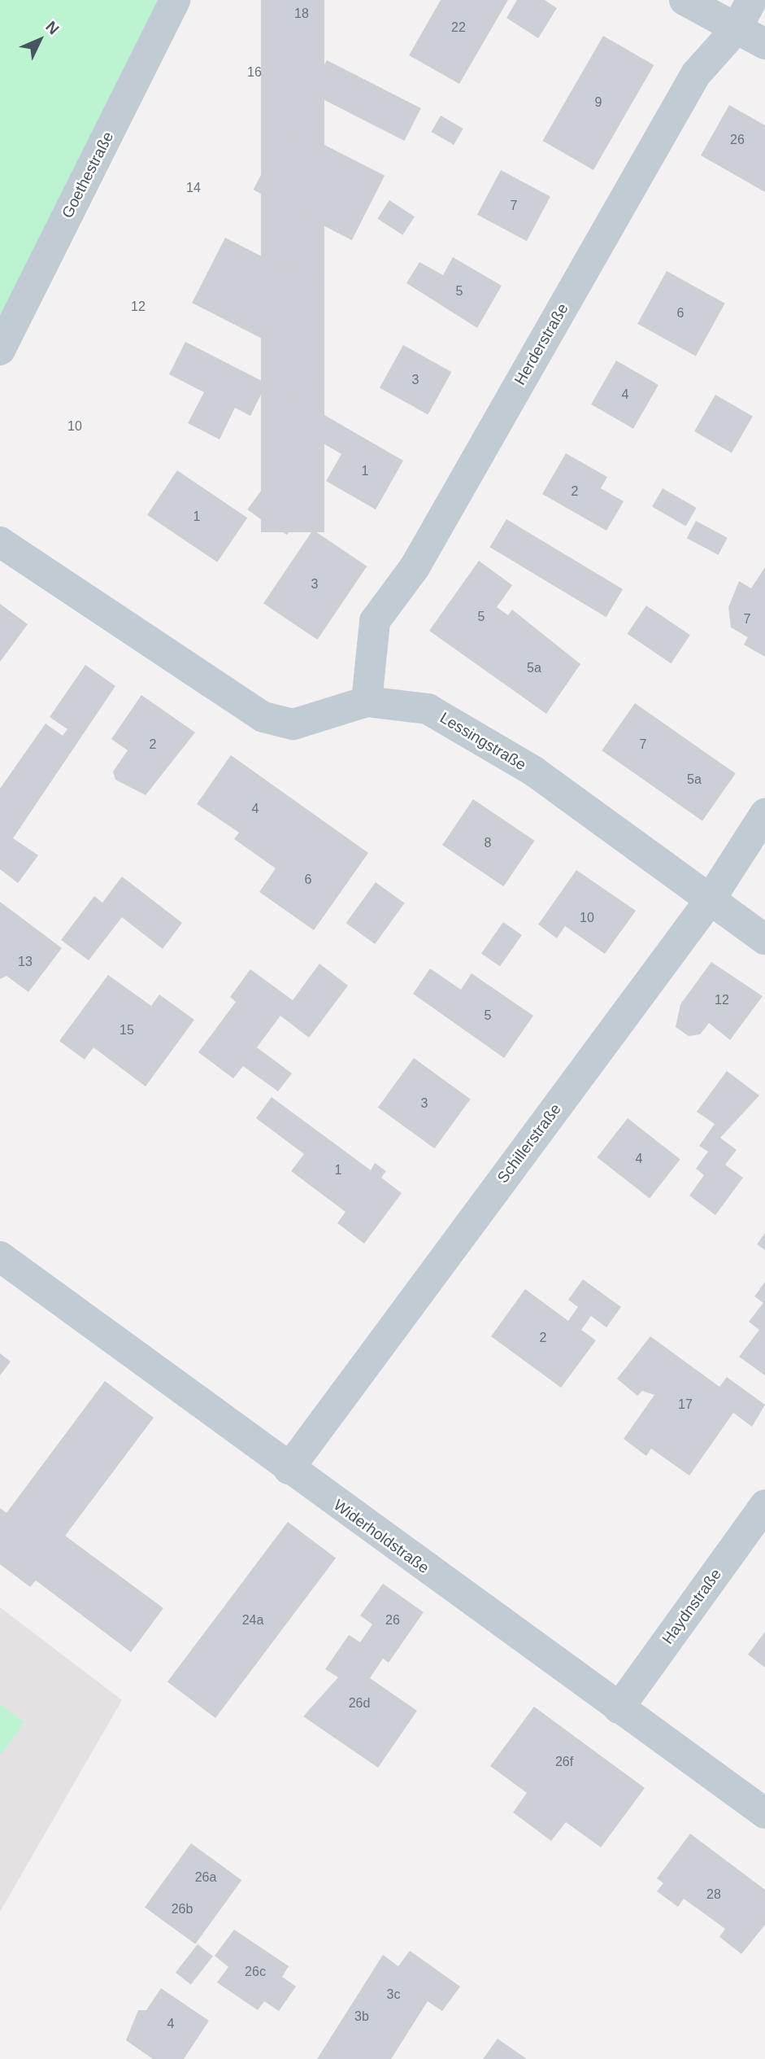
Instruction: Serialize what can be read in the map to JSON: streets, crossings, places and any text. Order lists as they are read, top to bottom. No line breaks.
{"streets":{"street":["Goethestraße","Herderstraße","Lessingstraße","Schillerstraße","Widerholdstraße","Haydnstraße"]},"crossings":[["Herderstraße","Lessingstraße"],["Lessingstraße","Schillerstraße"],["Schillerstraße","Widerholdstraße"],["Widerholdstraße","Haydnstraße"]],"house_numbers":["18","22","16","9","26","14","7","5","12","6","3","4","10","1","2","1","3","5","7","5a","2","7","5a","4","8","6","10","13","12","5","15","3","4","1","2","17","24a","26","26d","26f","26a","28","26b","26c","3c","3b","4"],"north":"top right"}
